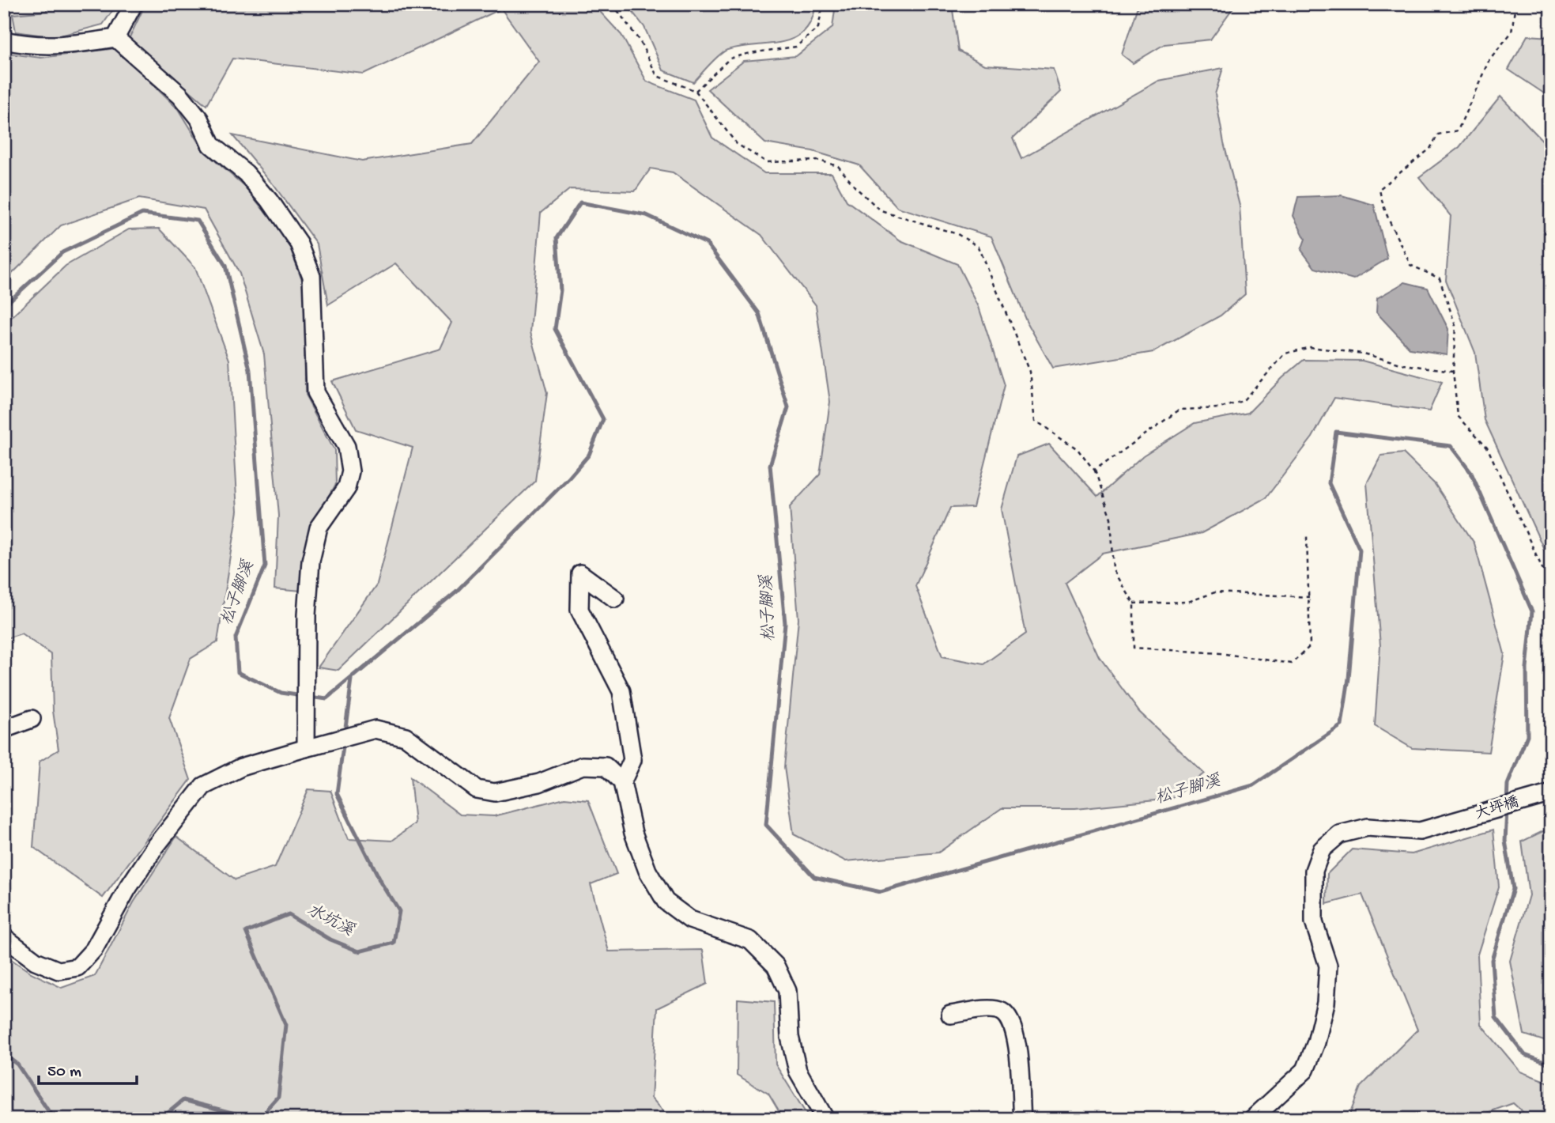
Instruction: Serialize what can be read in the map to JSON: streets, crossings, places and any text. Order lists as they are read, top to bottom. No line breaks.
{"streets":{"street":["大坪橋"]},"water":["松子腳溪","水坑溪"],"scale_bar":"50 m"}
